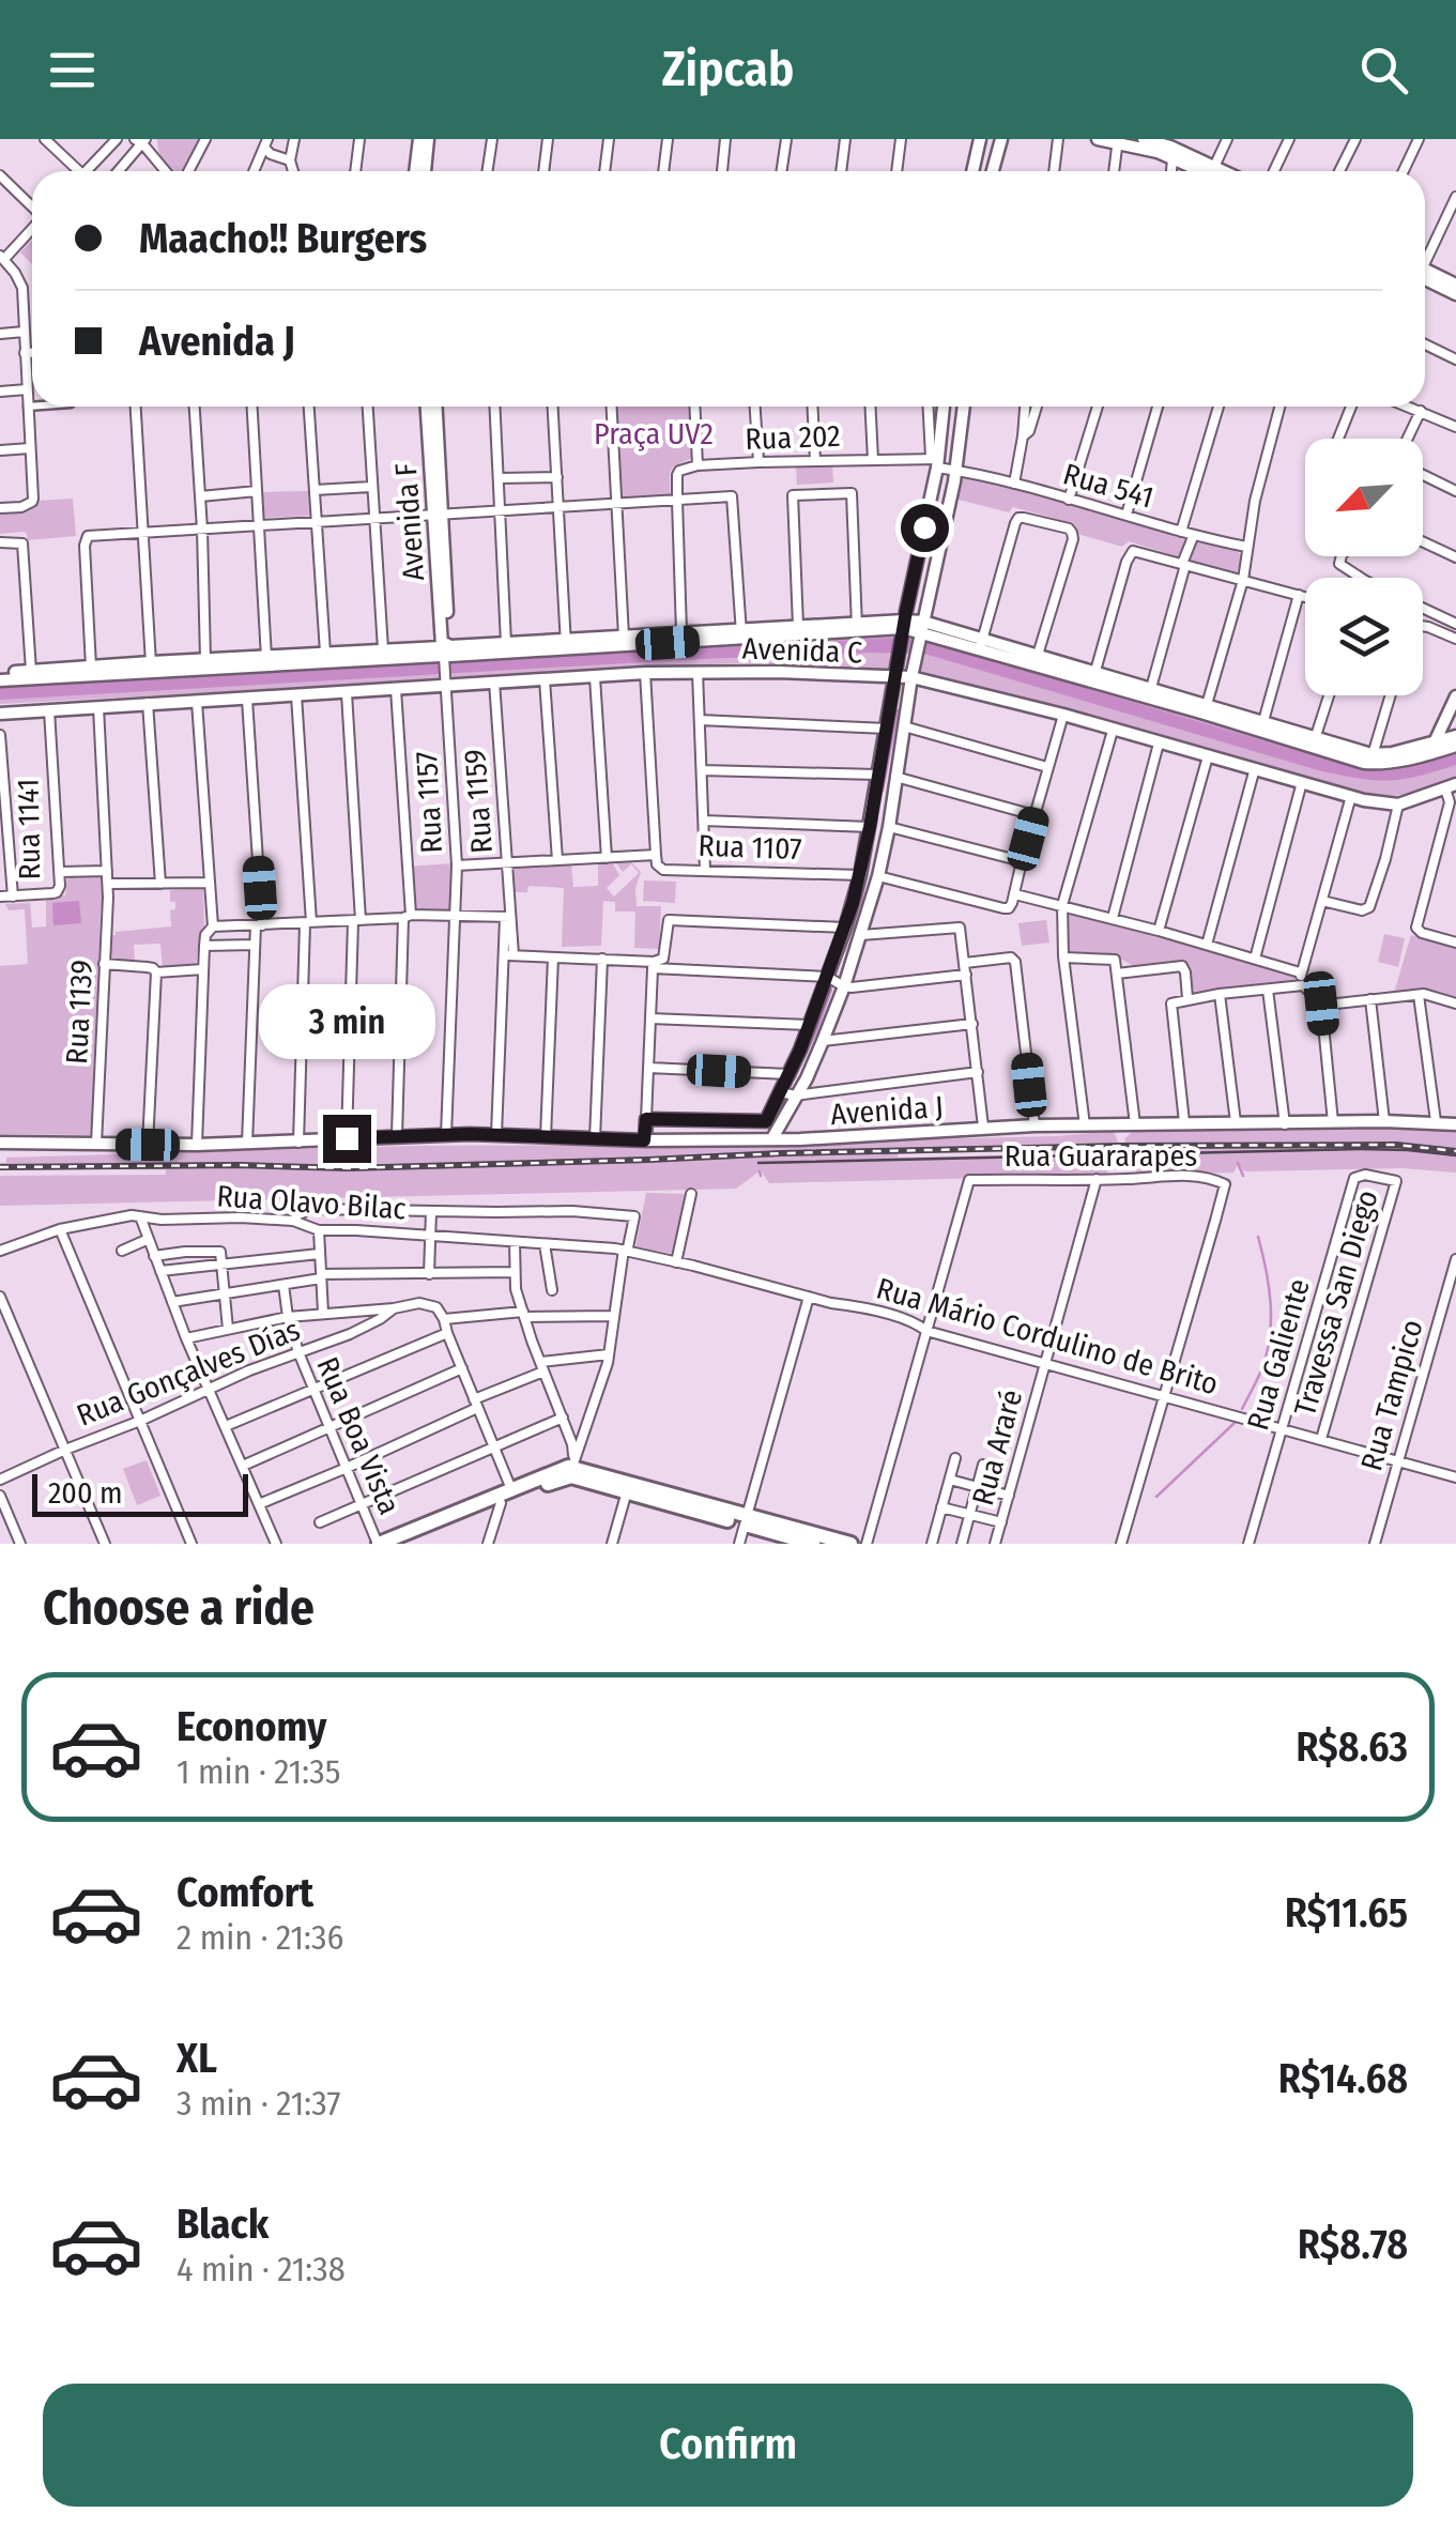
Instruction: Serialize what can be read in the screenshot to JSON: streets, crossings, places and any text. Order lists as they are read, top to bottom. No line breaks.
{"streets":{"street":["Rua 202","Rua 541","Avenida F","Avenida C","Rua 1159","Rua 1157","Rua 1141","Rua 1107","Rua 1139","Avenida J","Rua Guararapes","Rua Olavo Bilac","Travessa San Diego","Rua Mário Cordulino de Brito","Rua Galiente","Rua Gonçalves Días","Rua Tampico","Rua Boa Vista","Rua Araré"]},"crossings":[["Rua 202","Rua 541"],["Rua 541","Avenida C"],["Avenida F","Avenida C"],["Avenida F","Rua 1157"],["Avenida C","Rua 1159"],["Avenida C","Rua 1157"],["Avenida C","Rua 1141"],["Avenida C","Rua 1139"],["Rua 1159","Rua 1107"],["Rua 1159","Avenida J"],["Rua 1157","Rua 1107"],["Rua 1157","Avenida J"],["Rua 1139","Avenida J"],["Rua Guararapes","Rua Mário Cordulino de Brito"],["Rua Guararapes","Rua Araré"],["Rua Olavo Bilac","Rua Mário Cordulino de Brito"],["Travessa San Diego","Rua Mário Cordulino de Brito"],["Travessa San Diego","Rua Galiente"],["Rua Mário Cordulino de Brito","Rua Galiente"],["Rua Mário Cordulino de Brito","Rua Tampico"],["Rua Mário Cordulino de Brito","Rua Araré"],["Rua Gonçalves Días","Rua Boa Vista"]],"parks":["Praça UV2"],"scale_bar":"200 m","north":"bottom left","page":{"header":"Zipcab","banner":["Maacho!! Burgers","Avenida J"],"bubble":"3 min","scale":"200 m","heading":"Choose a ride","list":[{"name":"Economy","note":"1 min · 21:35","value":"R$8.63"},{"name":"Comfort","note":"2 min · 21:36","value":"R$11.65"},{"name":"XL","note":"3 min · 21:37","value":"R$14.68"},{"name":"Black","note":"4 min · 21:38","value":"R$8.78"}],"buttons":"Confirm"}}
